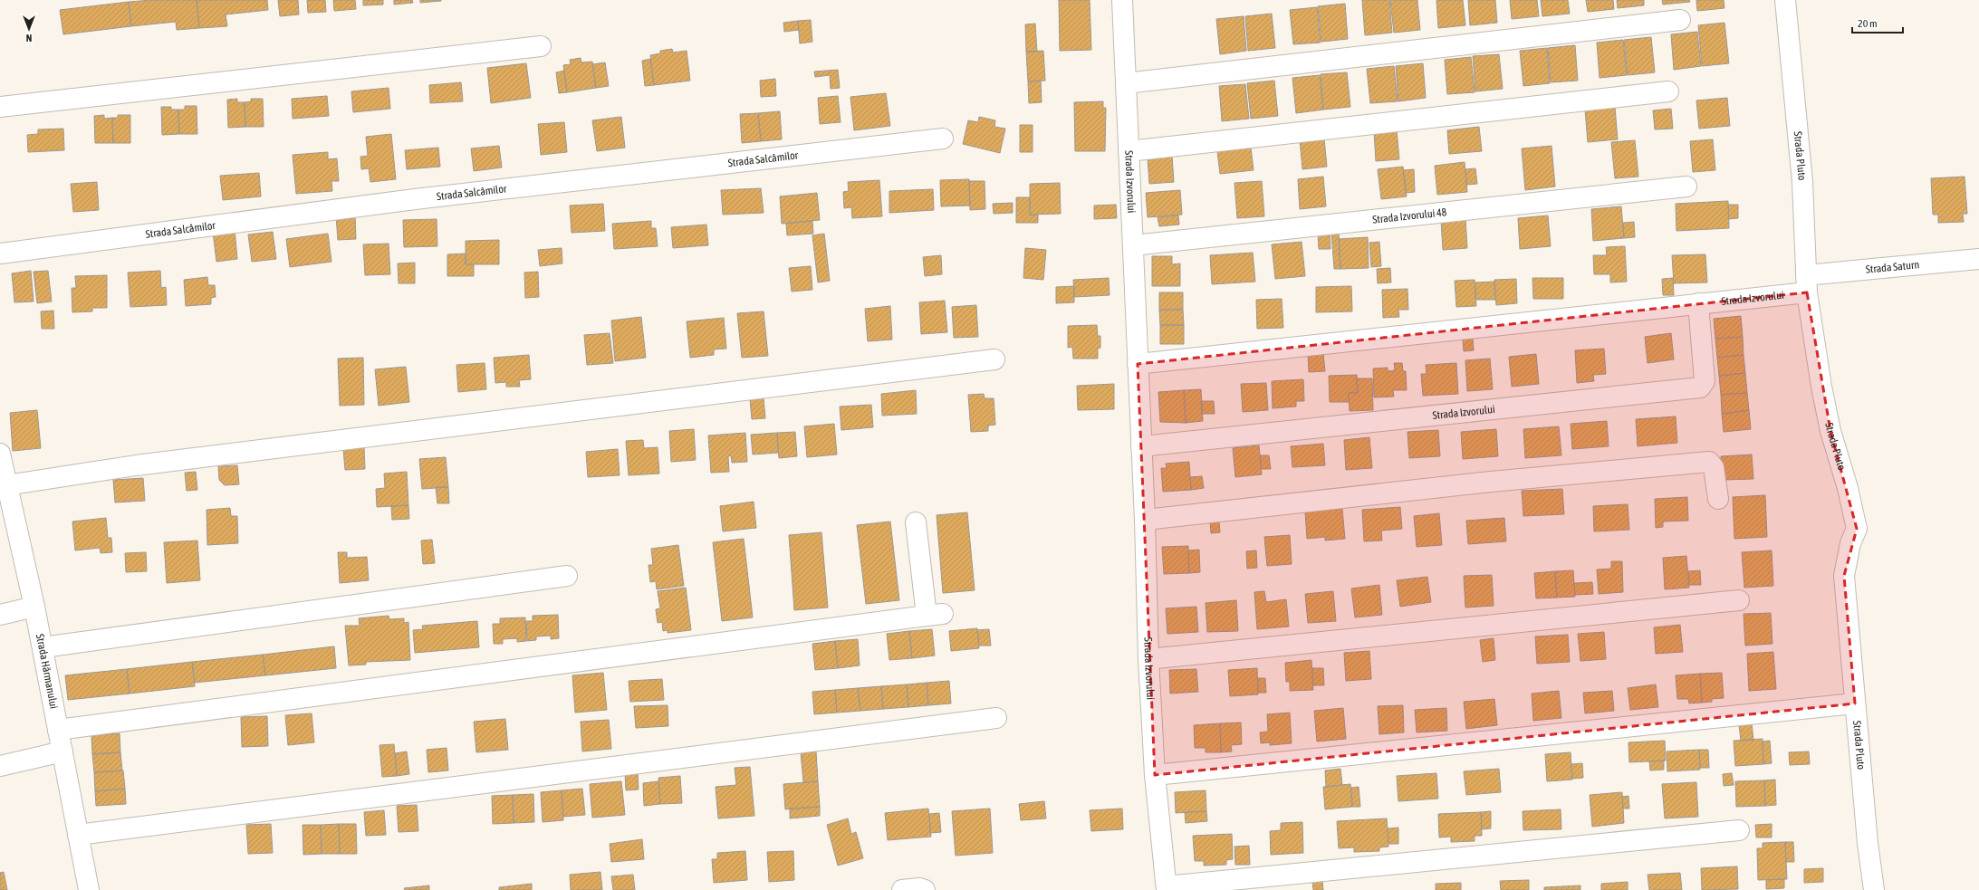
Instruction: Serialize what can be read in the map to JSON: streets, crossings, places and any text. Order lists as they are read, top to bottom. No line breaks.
{"streets":{"street":["Strada Pluto","Strada Salcâmilor","Strada Izvorului","Strada Izvorului 48","Strada Saturn","Strada Hărmanului"]},"crossings":[["Strada Pluto","Strada Izvorului"],["Strada Pluto","Strada Saturn"],["Strada Izvorului","Strada Izvorului 48"],["Strada Izvorului","Strada Saturn"]],"scale_bar":"20 m","north":"bottom"}
